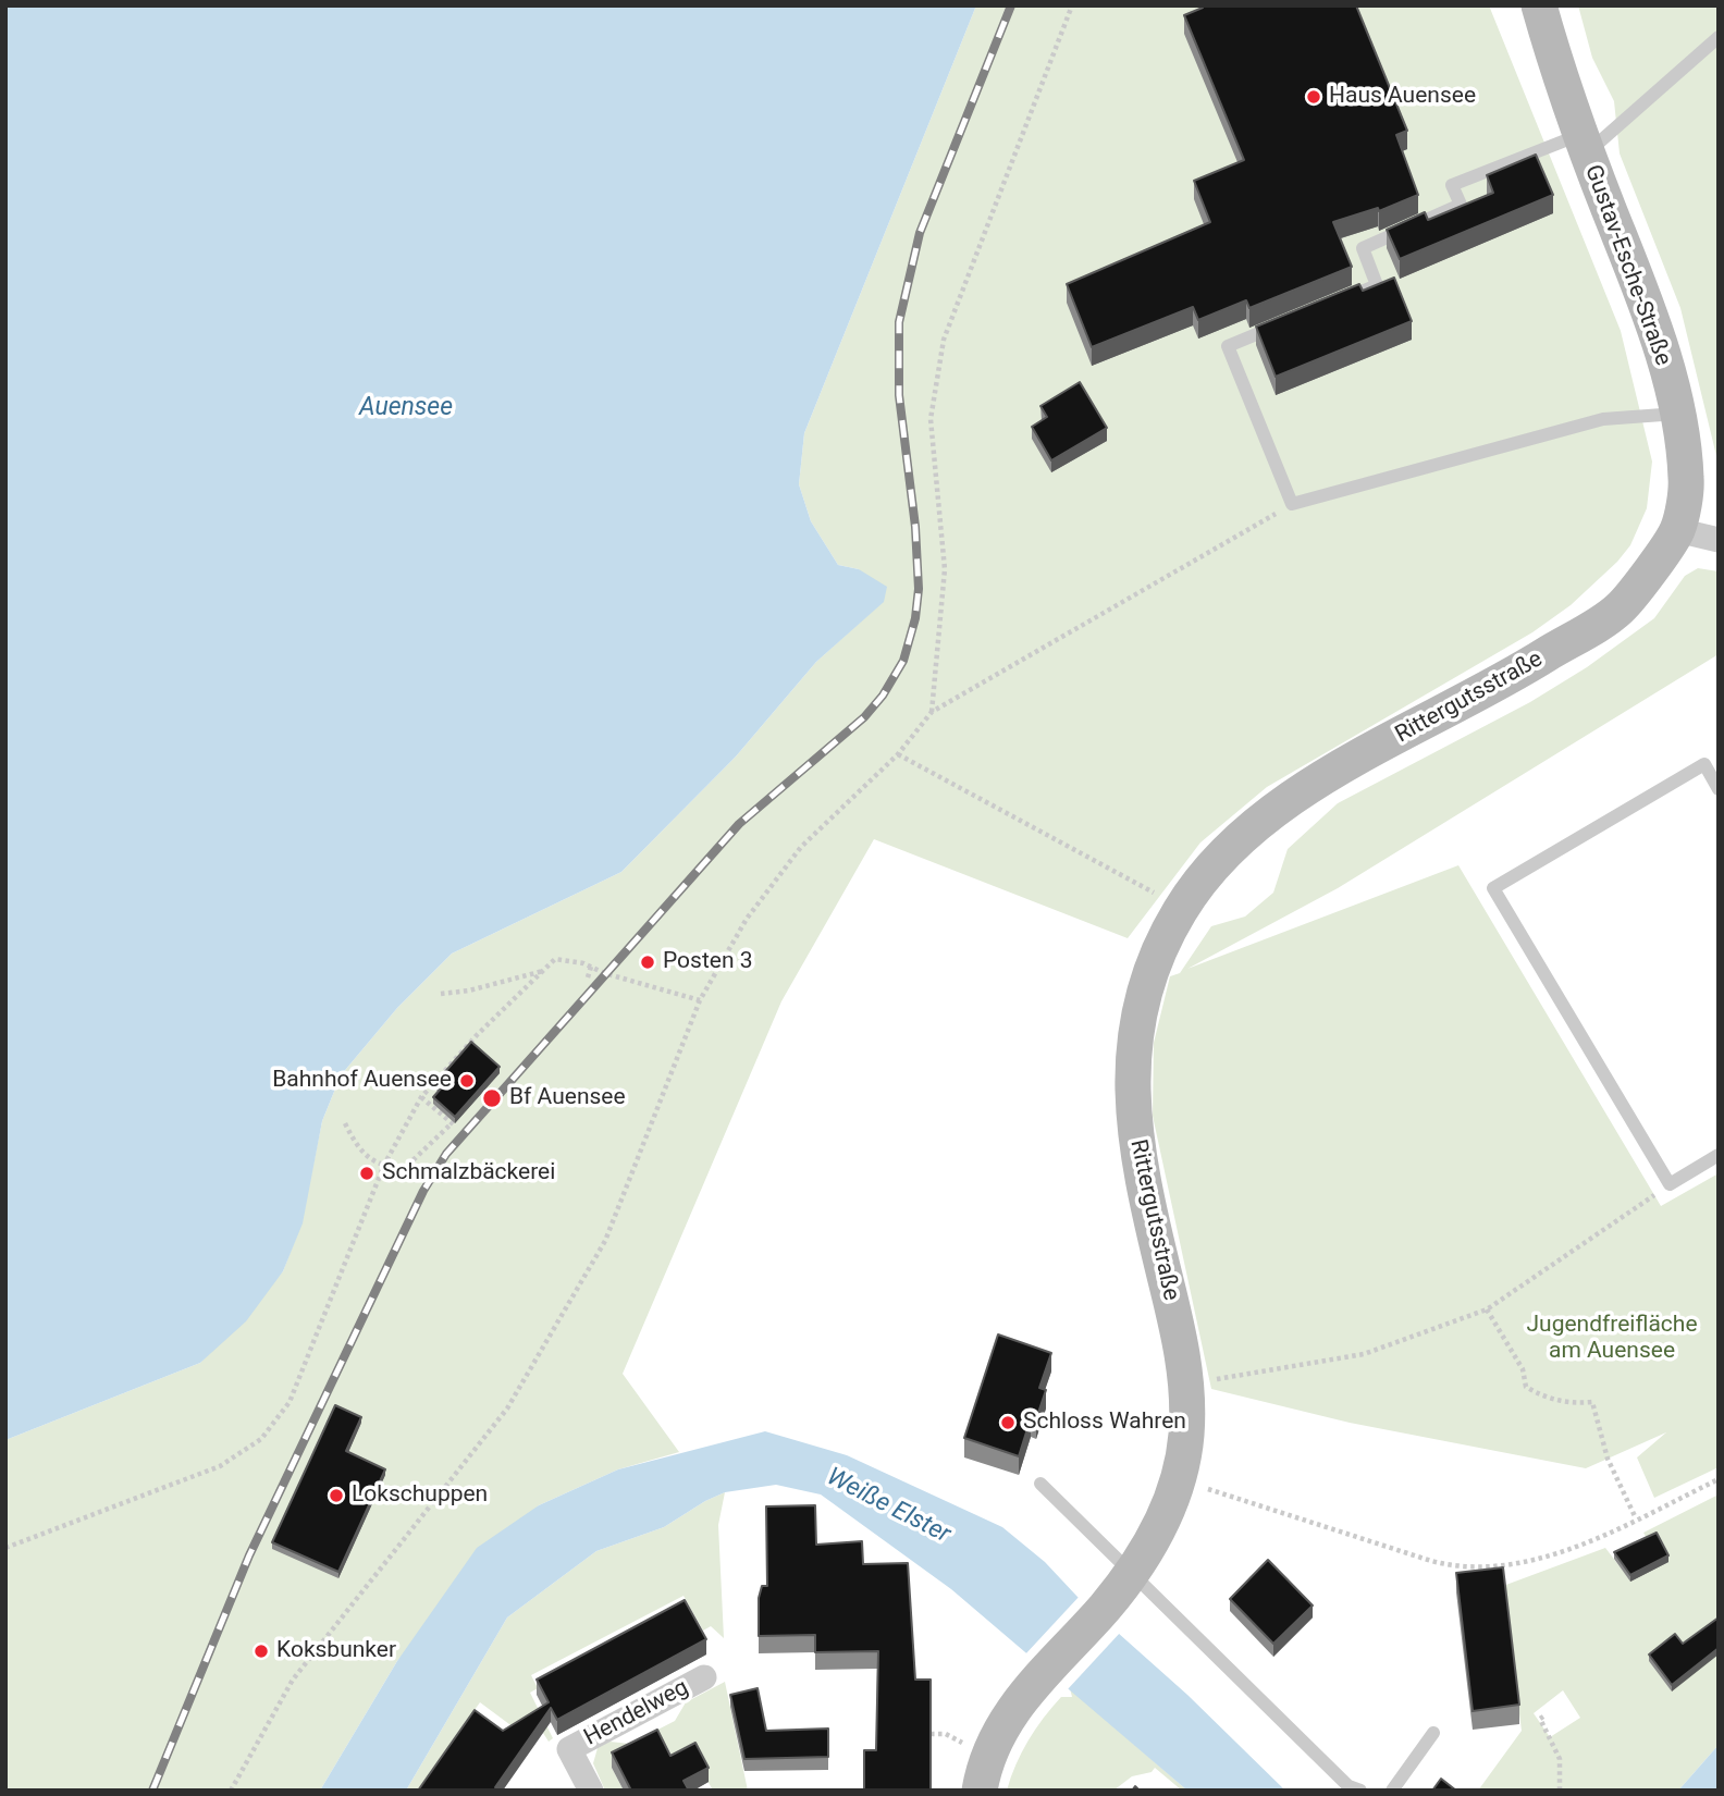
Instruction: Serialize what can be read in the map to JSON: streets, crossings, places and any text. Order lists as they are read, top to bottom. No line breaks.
{"streets":{"main road":["Gustav-Esche-Straße","Rittergutsstraße"],"street":["Hendelweg"]},"crossings":[["Gustav-Esche-Straße","Rittergutsstraße"]],"water":["Auensee","Weiße Elster"],"parks":["Jugendfreifläche am Auensee"],"places":["Haus Auensee","Posten 3","Bahnhof Auensee","Bf Auensee","Schmalzbäckerei","Schloss Wahren","Lokschuppen","Koksbunker"]}
